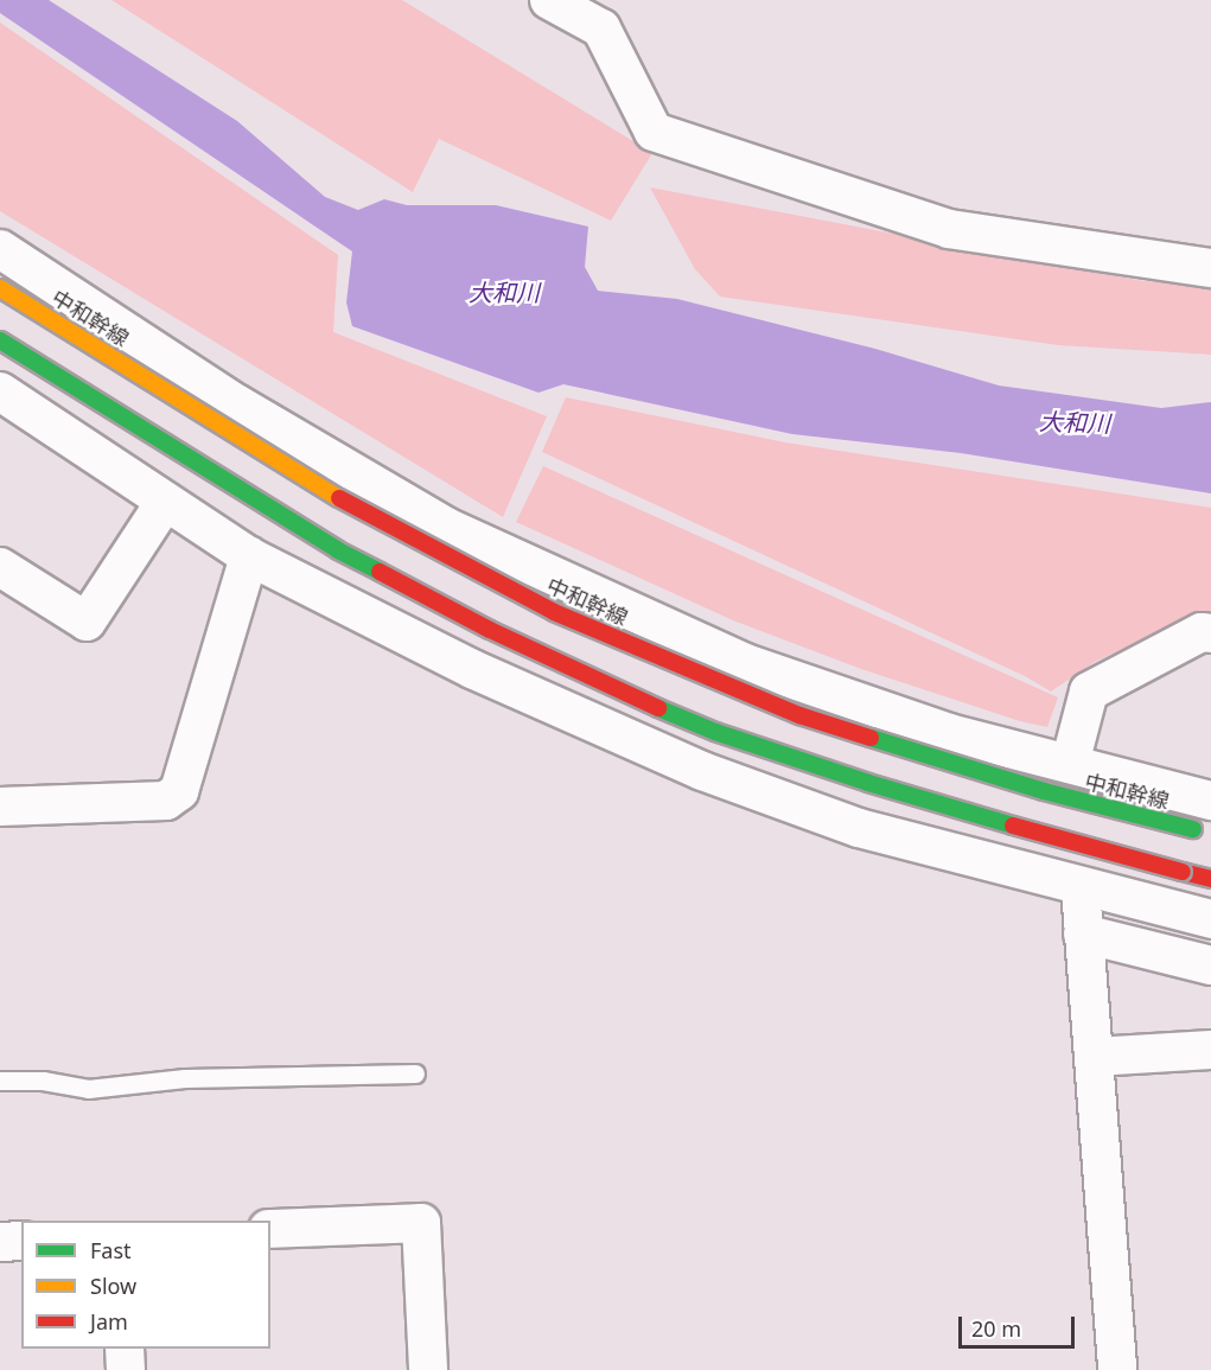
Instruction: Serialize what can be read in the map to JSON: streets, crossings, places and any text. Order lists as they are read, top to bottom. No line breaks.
{"streets":{"main road":["中和幹線"]},"water":["大和川"],"legend":["Fast","Slow","Jam"],"scale_bar":"20 m"}
